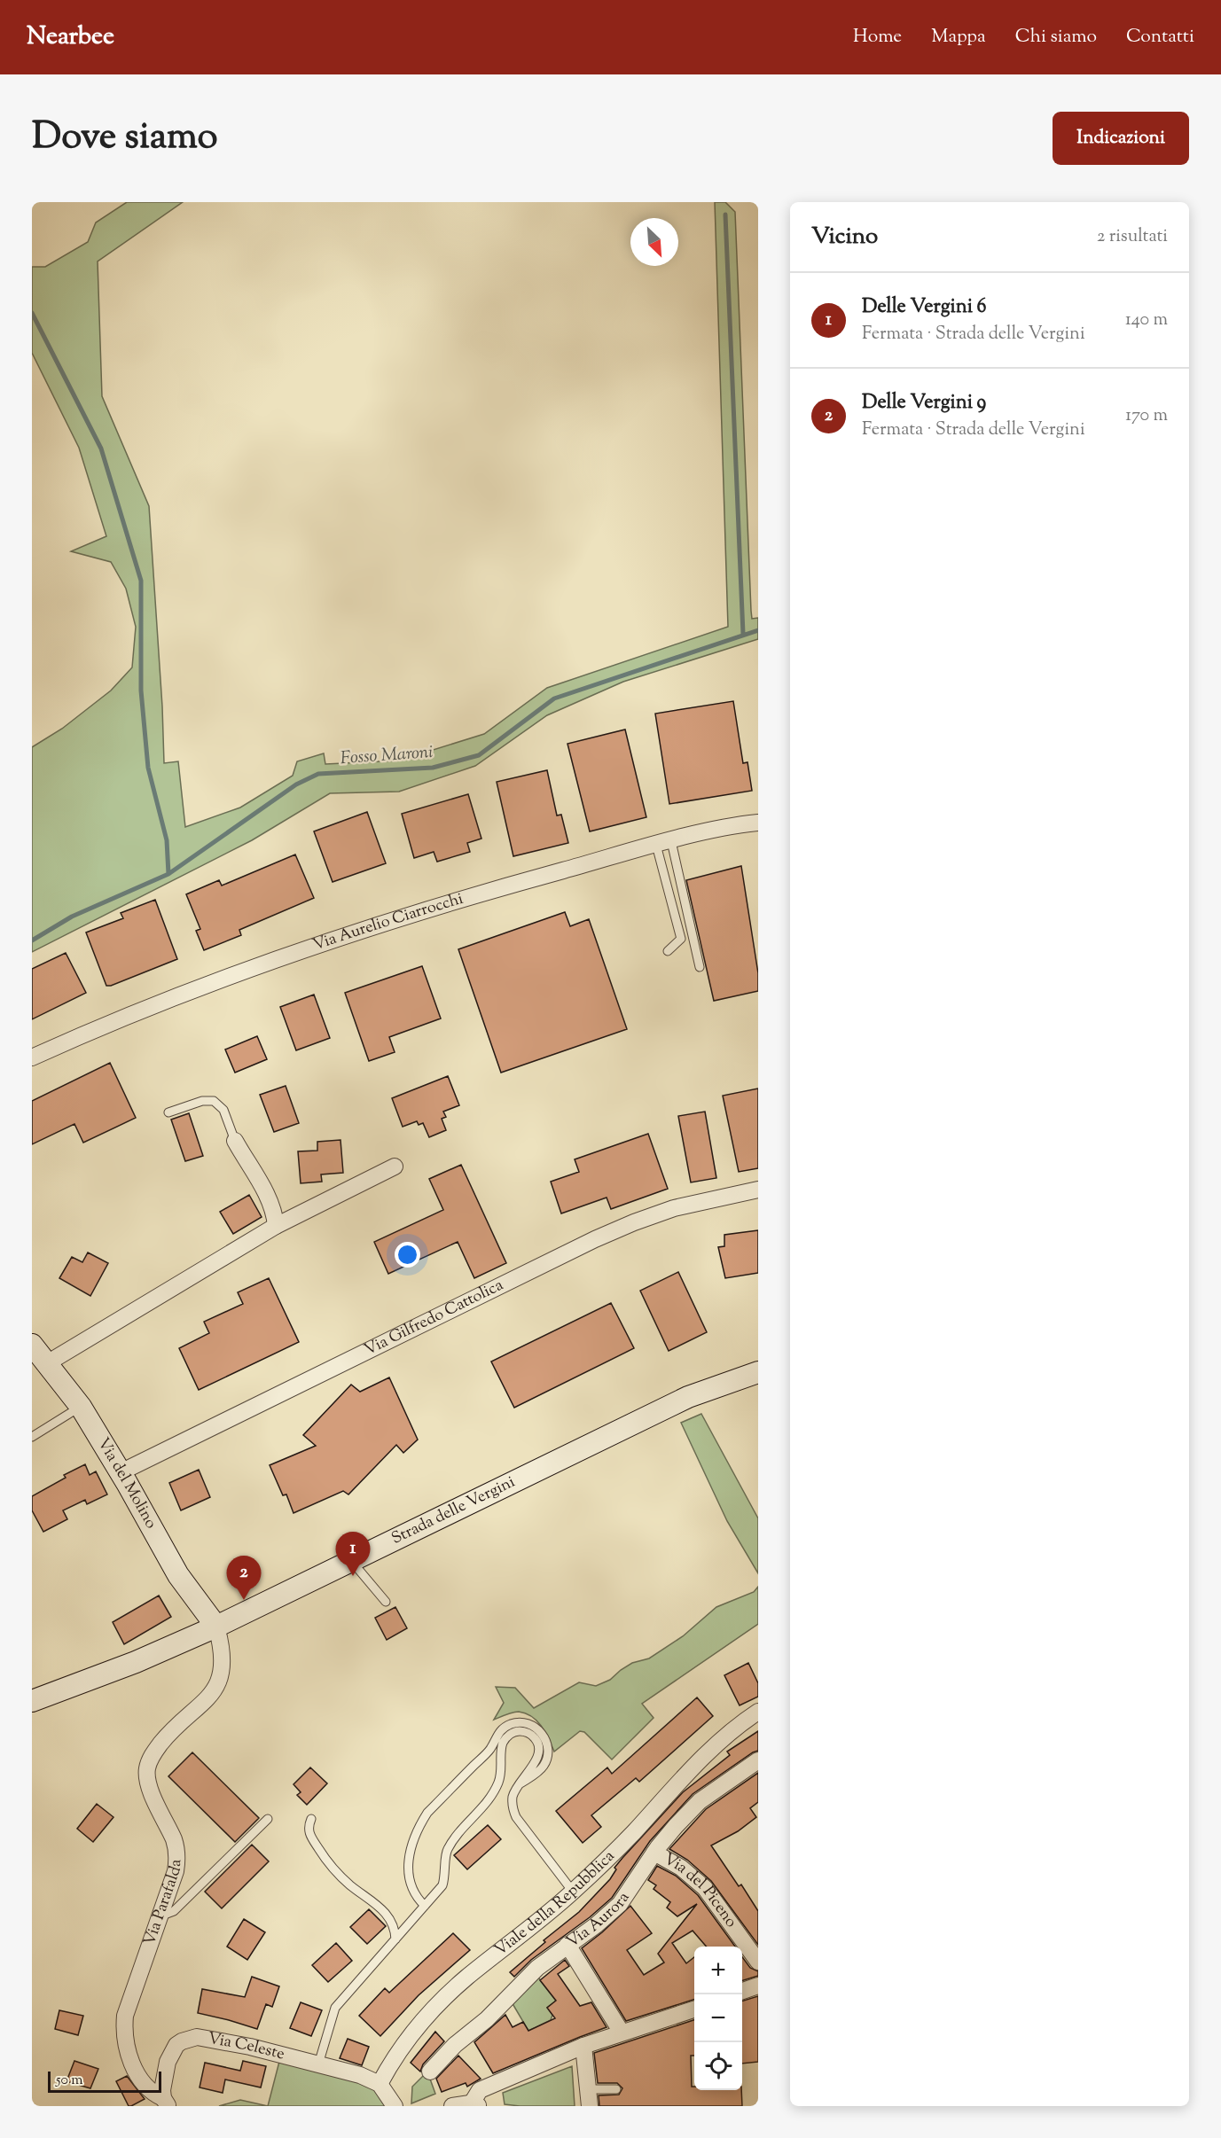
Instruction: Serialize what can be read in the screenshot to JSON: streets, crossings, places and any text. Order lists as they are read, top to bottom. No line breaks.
{"streets":{"main road":["Via del Molino","Strada delle Vergini"],"street":["Via Aurelio Ciarrocchi","Via Gilfredo Cattolica","Via del Piceno","Via Parafalda","Viale della Repubblica","Via Aurora","Via Celeste"]},"crossings":[["Via Gilfredo Cattolica","Via del Molino"],["Via del Molino","Strada delle Vergini"],["Via del Molino","Via Parafalda"],["Strada delle Vergini","Via Parafalda"],["Via del Piceno","Via Aurora"],["Via Parafalda","Via Celeste"],["Viale della Repubblica","Via Celeste"]],"water":["Fosso Maroni"],"scale_bar":"50 m","north":"bottom right","page":{"header":"Nearbee","nav":["Home","Mappa","Chi siamo","Contatti"],"title":"Dove siamo","buttons":"Indicazioni","heading":["Vicino","2 risultati"],"list":[{"mark":"1","name":"Delle Vergini 6","note":"Fermata · Strada delle Vergini","value":"140 m"},{"mark":"2","name":"Delle Vergini 9","note":"Fermata · Strada delle Vergini","value":"170 m"}],"pins":["1","2"],"map_buttons":["+","−"],"scale":"50 m"}}
